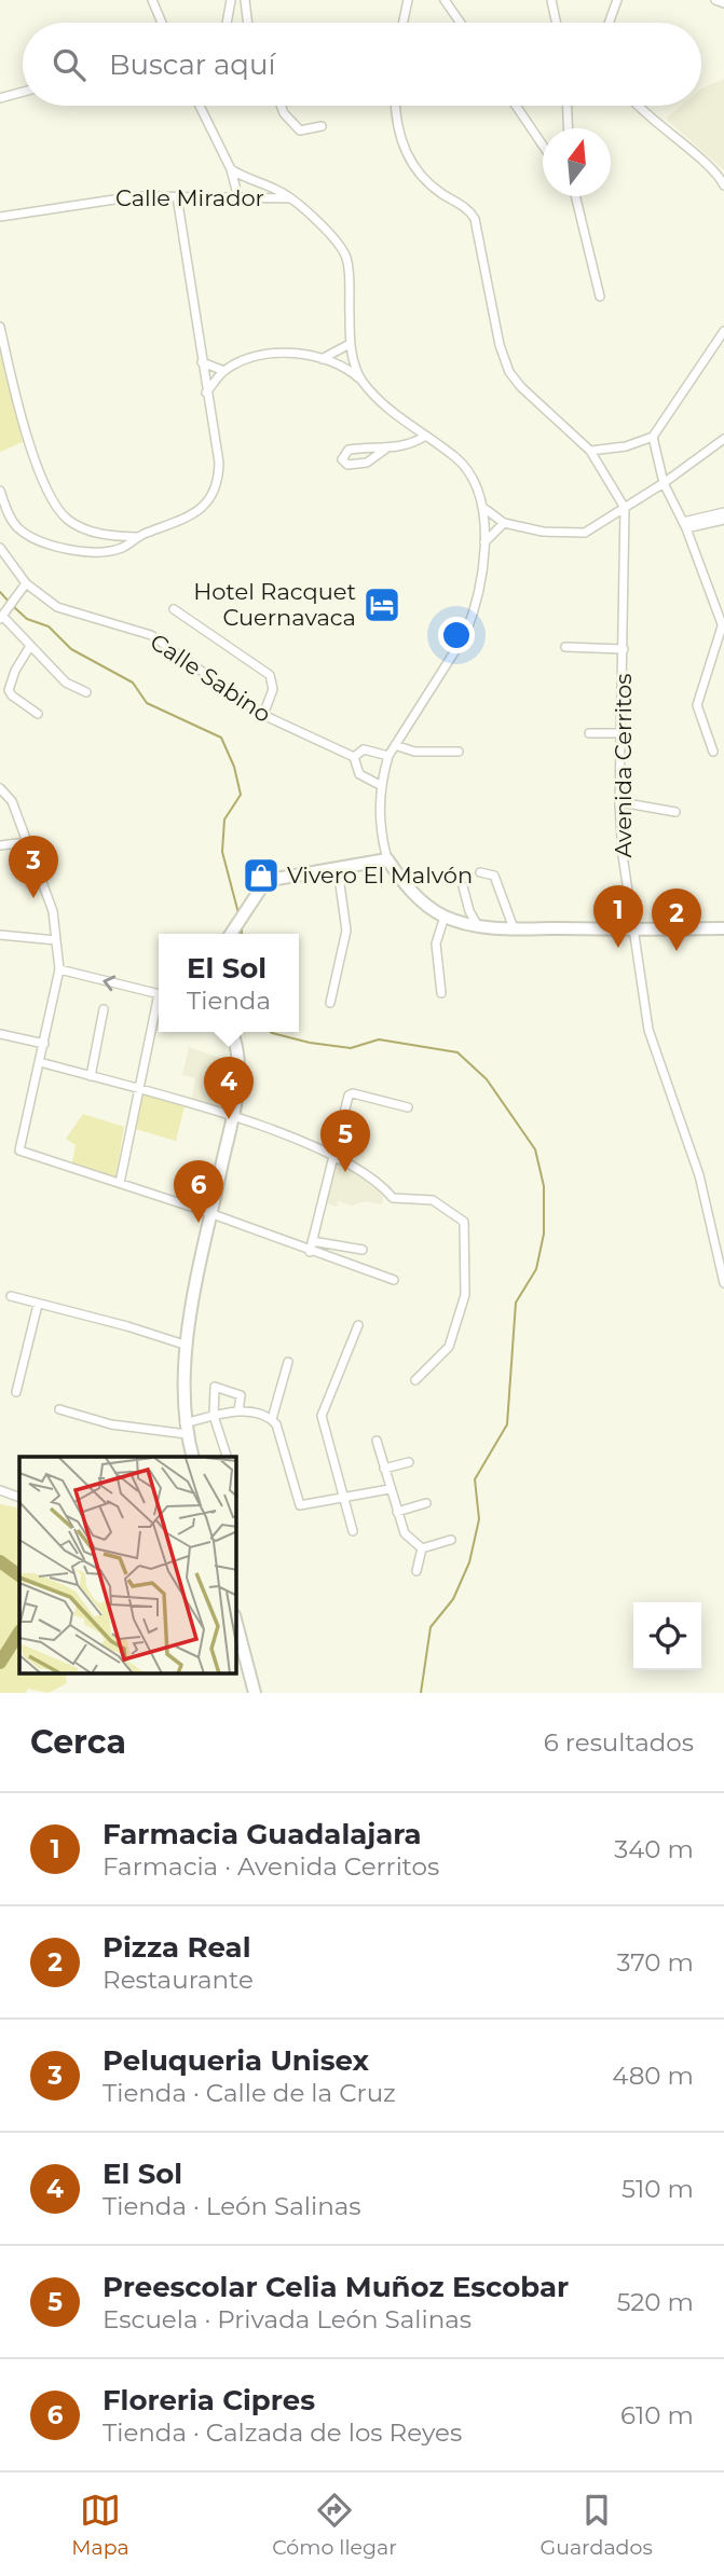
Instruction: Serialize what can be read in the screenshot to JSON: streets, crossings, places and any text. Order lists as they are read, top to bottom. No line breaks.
{"streets":{"street":["Calle Mirador","Calle Sabino","Avenida Cerritos"]},"places":{"hotel":["Hotel Racquet Cuernavaca"],"shop":["Vivero El Malvón"]},"north":"top","page":{"search":"Buscar aquí","pins":["3","1","2","4","5","6"],"popup":["El Sol","Tienda"],"heading":["Cerca","6 resultados"],"list":[{"mark":"1","name":"Farmacia Guadalajara","note":"Farmacia · Avenida Cerritos","value":"340 m"},{"mark":"2","name":"Pizza Real","note":"Restaurante","value":"370 m"},{"mark":"3","name":"Peluqueria Unisex","note":"Tienda · Calle de la Cruz","value":"480 m"},{"mark":"4","name":"El Sol","note":"Tienda · León Salinas","value":"510 m"},{"mark":"5","name":"Preescolar Celia Muñoz Escobar","note":"Escuela · Privada León Salinas","value":"520 m"},{"mark":"6","name":"Floreria Cipres","note":"Tienda · Calzada de los Reyes","value":"610 m"}],"nav":["Mapa","Cómo llegar","Guardados"]}}
